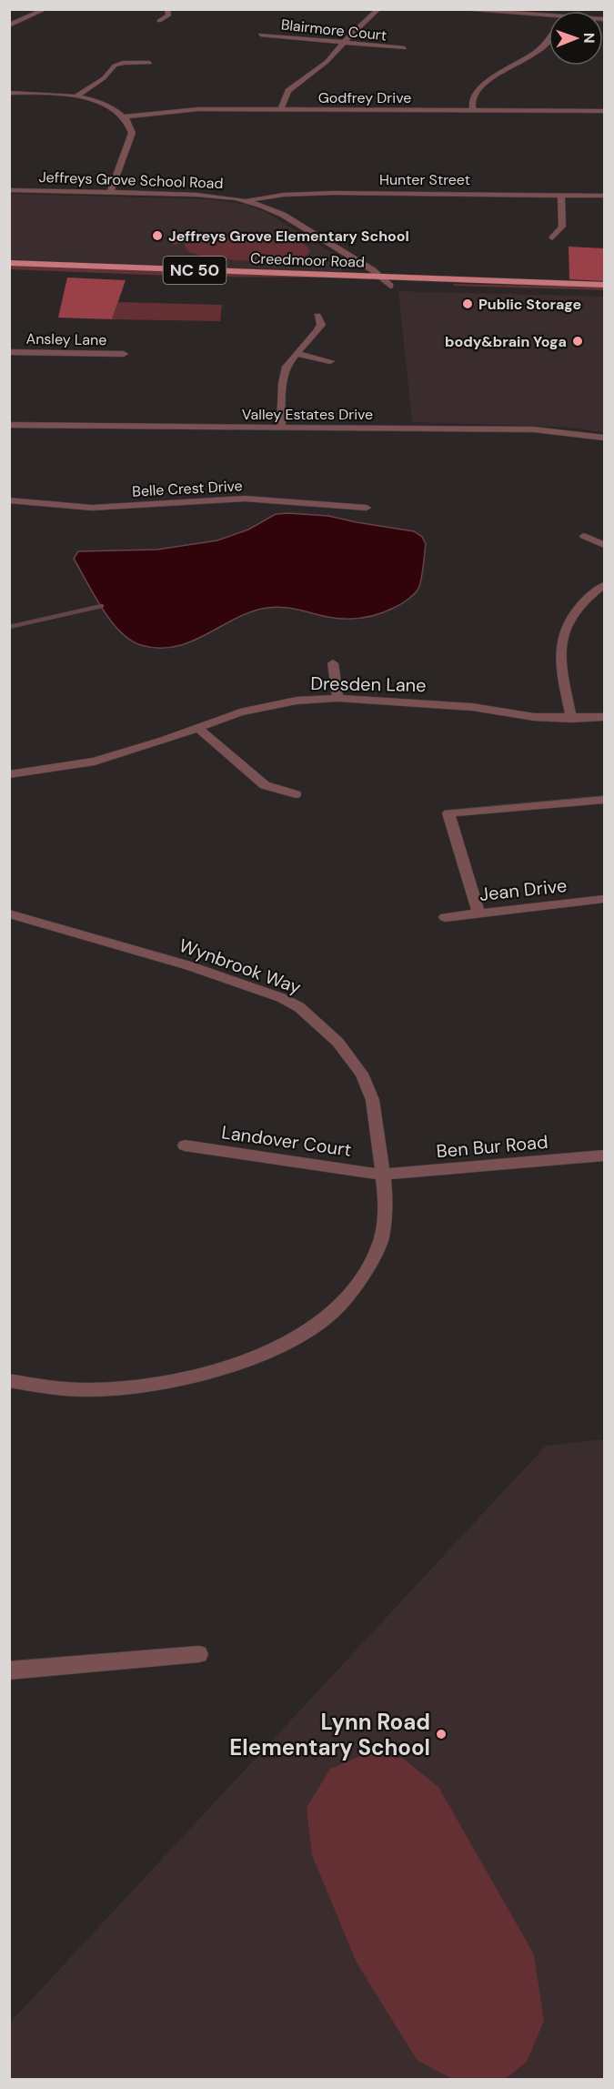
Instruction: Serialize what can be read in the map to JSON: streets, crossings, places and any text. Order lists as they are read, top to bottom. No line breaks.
{"streets":{"main road":["Creedmoor Road","NC 50"],"street":["Blairmore Court","Godfrey Drive","Hunter Street","Jeffreys Grove School Road","Ansley Lane","Valley Estates Drive","Belle Crest Drive","Dresden Lane","Jean Drive","Wynbrook Way","Landover Court","Ben Bur Road"]},"crossings":[["Hunter Street","Jeffreys Grove School Road"],["Jeffreys Grove School Road","Creedmoor Road"],["Wynbrook Way","Landover Court"],["Wynbrook Way","Ben Bur Road"],["Landover Court","Ben Bur Road"]],"places":["Jeffreys Grove Elementary School","Public Storage","body&brain Yoga","Lynn Road Elementary School"],"north":"right"}
